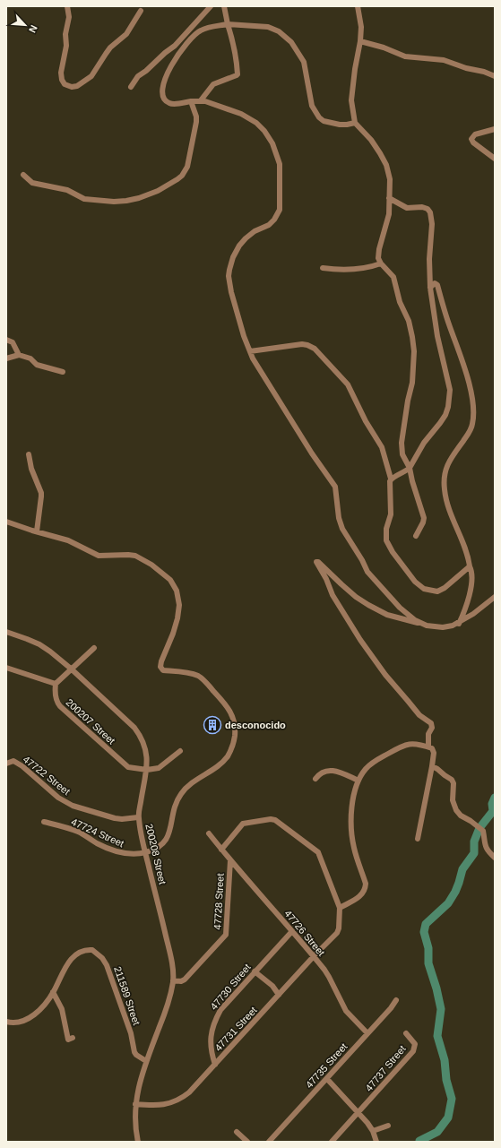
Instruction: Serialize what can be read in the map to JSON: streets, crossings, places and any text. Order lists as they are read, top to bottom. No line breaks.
{"streets":{"street":["200207 Street","47722 Street","47724 Street","200208 Street","47728 Street","47726 Street","47730 Street","211589 Street","47731 Street","47735 Street","47737 Street"]},"crossings":[["200207 Street","200208 Street"],["47722 Street","200208 Street"],["47724 Street","200208 Street"],["200208 Street","47728 Street"],["200208 Street","211589 Street"],["200208 Street","47731 Street"],["47728 Street","47726 Street"],["47726 Street","47730 Street"],["47726 Street","47731 Street"],["47726 Street","47735 Street"],["47730 Street","47731 Street"]],"places":{"building":["desconocido"]},"north":"bottom right"}
